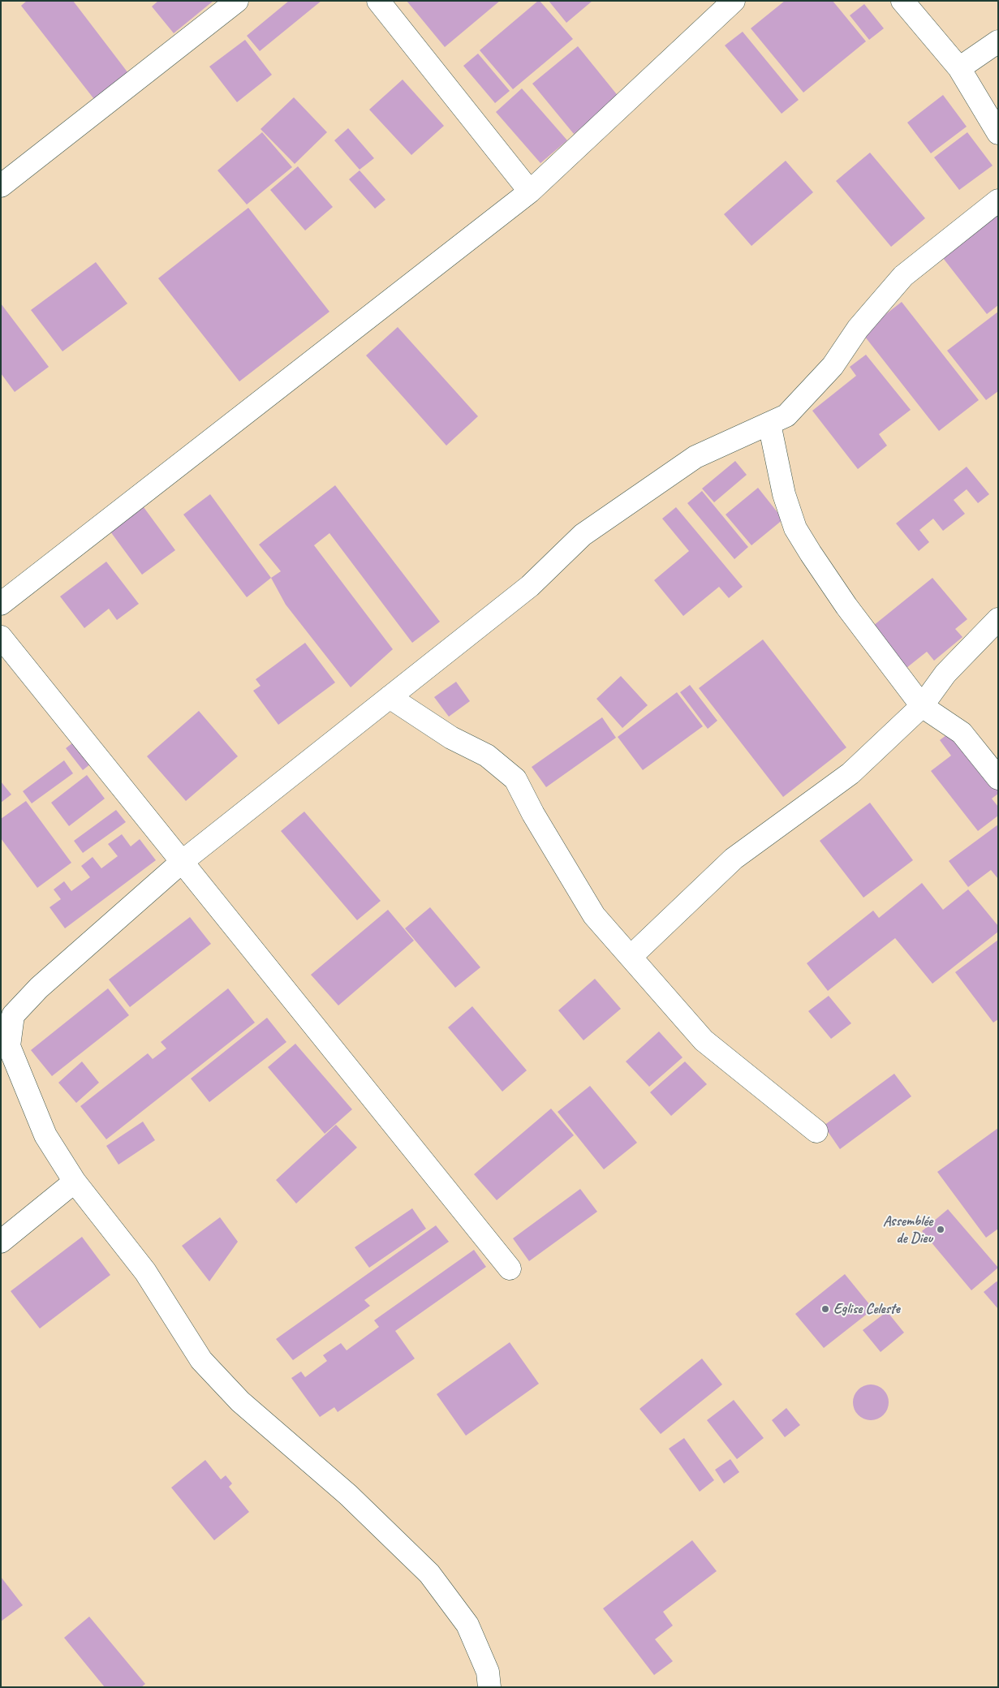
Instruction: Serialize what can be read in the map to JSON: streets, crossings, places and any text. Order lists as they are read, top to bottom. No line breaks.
{"places":["Assemblée de Dieu","Eglise Celeste"]}
